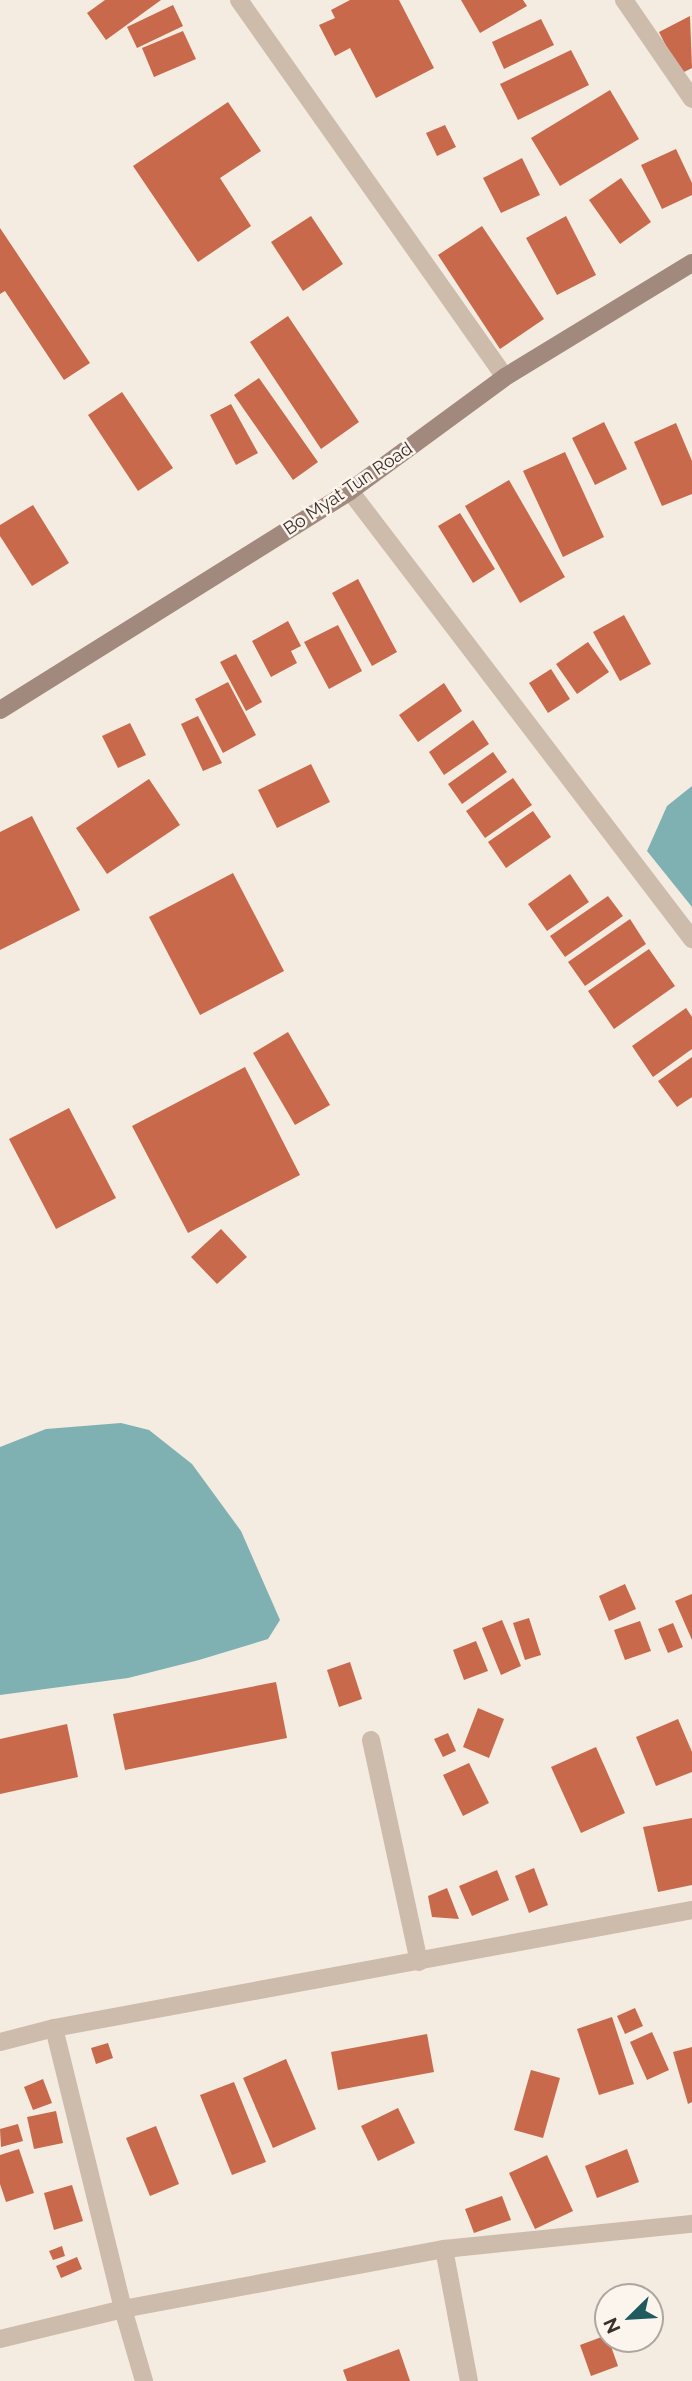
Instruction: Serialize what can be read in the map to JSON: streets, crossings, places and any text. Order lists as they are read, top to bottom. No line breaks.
{"streets":{"main road":["Bo Myat Tun Road"]},"north":"bottom left"}
